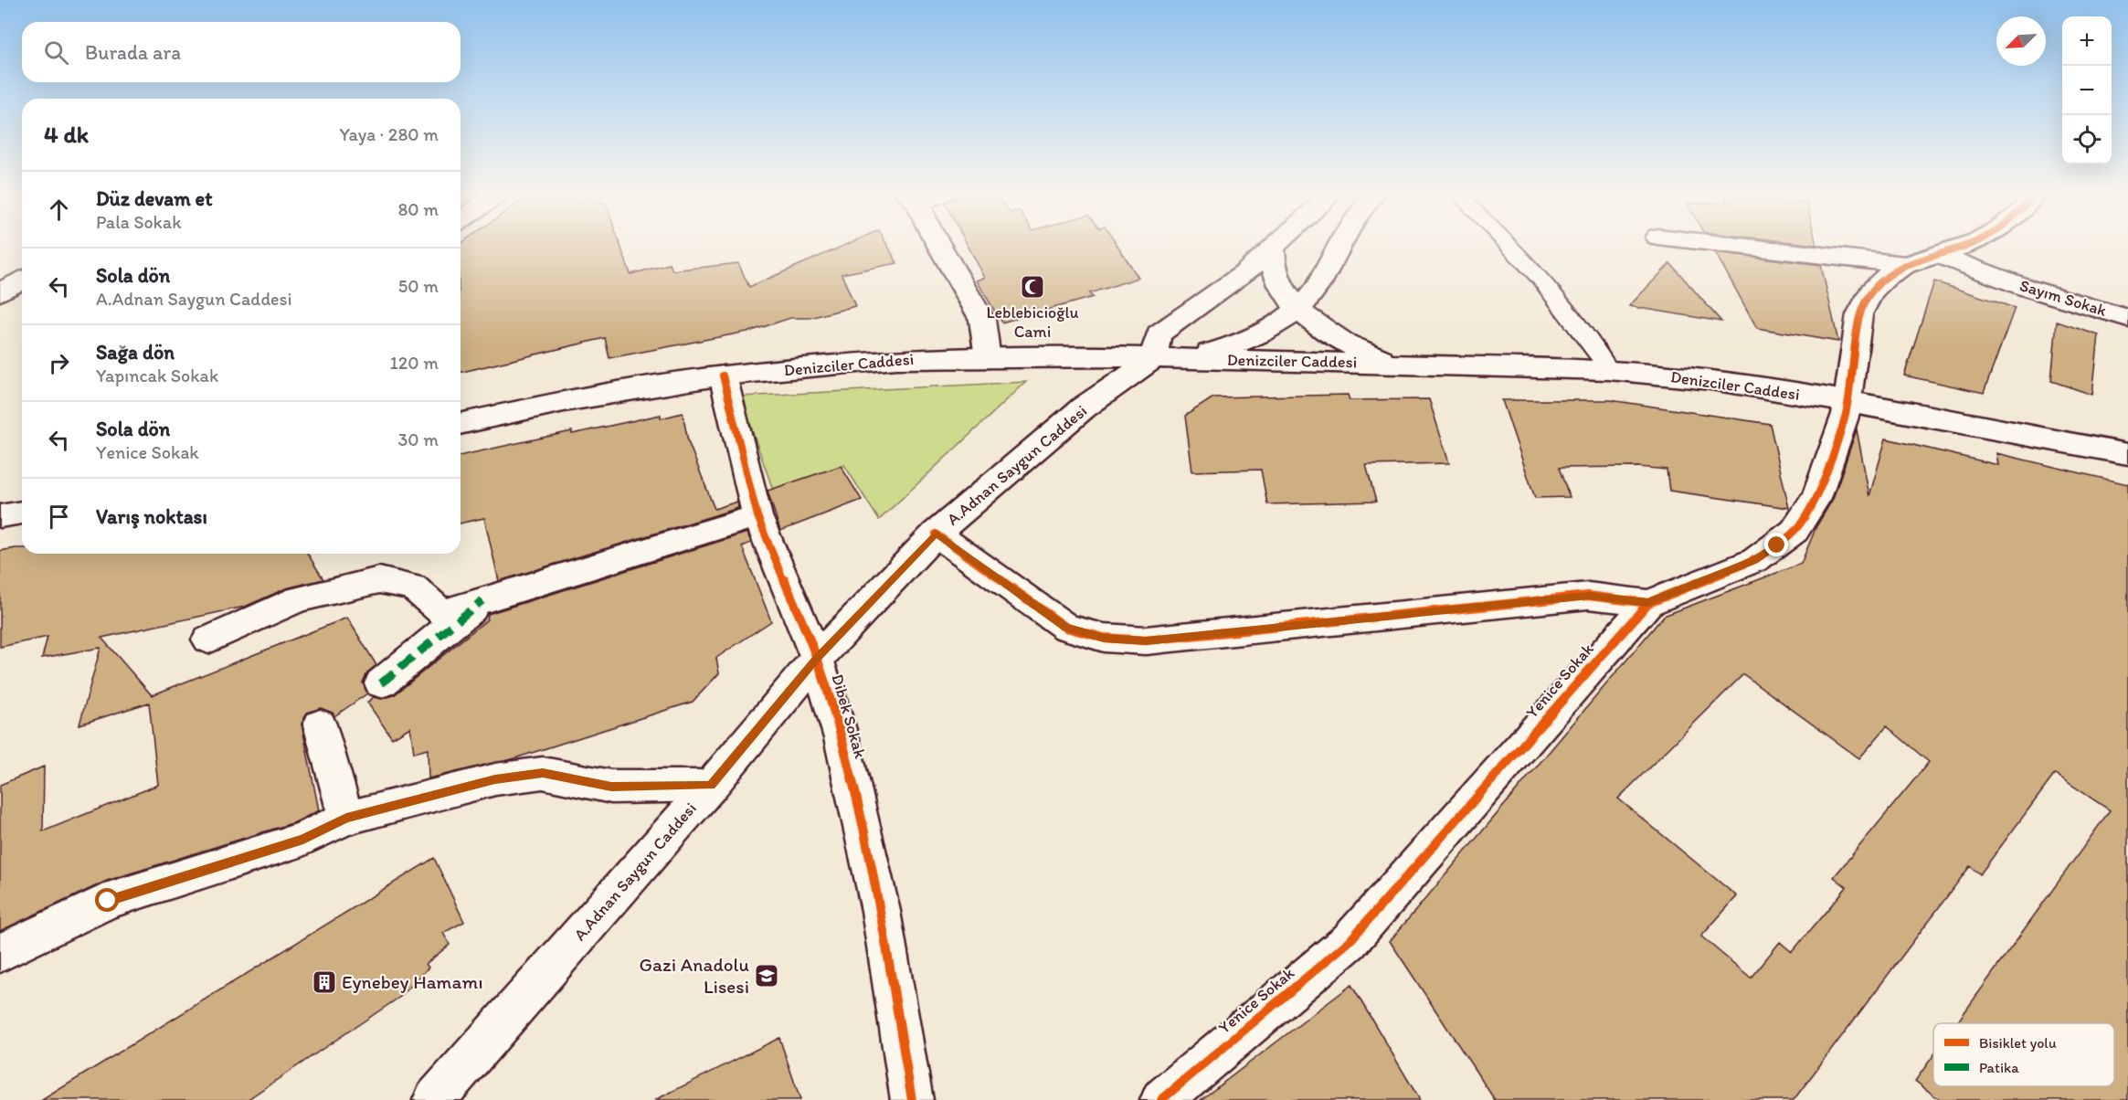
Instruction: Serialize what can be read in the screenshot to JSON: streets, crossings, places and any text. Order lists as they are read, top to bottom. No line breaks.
{"streets":{"street":["Sayım Sokak","Denizciler Caddesi","A.Adnan Saygun Caddesi","Yenice Sokak","Dibek Sokak"]},"crossings":[["Denizciler Caddesi","A.Adnan Saygun Caddesi"],["Denizciler Caddesi","Yenice Sokak"],["Denizciler Caddesi","Dibek Sokak"],["A.Adnan Saygun Caddesi","Dibek Sokak"]],"places":{"mosque":["Leblebicioğlu Cami"],"school or university":["Gazi Anadolu Lisesi"],"building":["Eynebey Hamamı"]},"legend":["Bisiklet yolu","Patika"],"north":"bottom left","page":{"map_buttons":["+","−"],"search":"Burada ara","heading":["4 dk","Yaya · 280 m"],"list":[["Düz devam et","Pala Sokak","80 m"],["Sola dön","A.Adnan Saygun Caddesi","50 m"],["Sağa dön","Yapıncak Sokak","120 m"],["Sola dön","Yenice Sokak","30 m"],"Varış noktası"]}}
